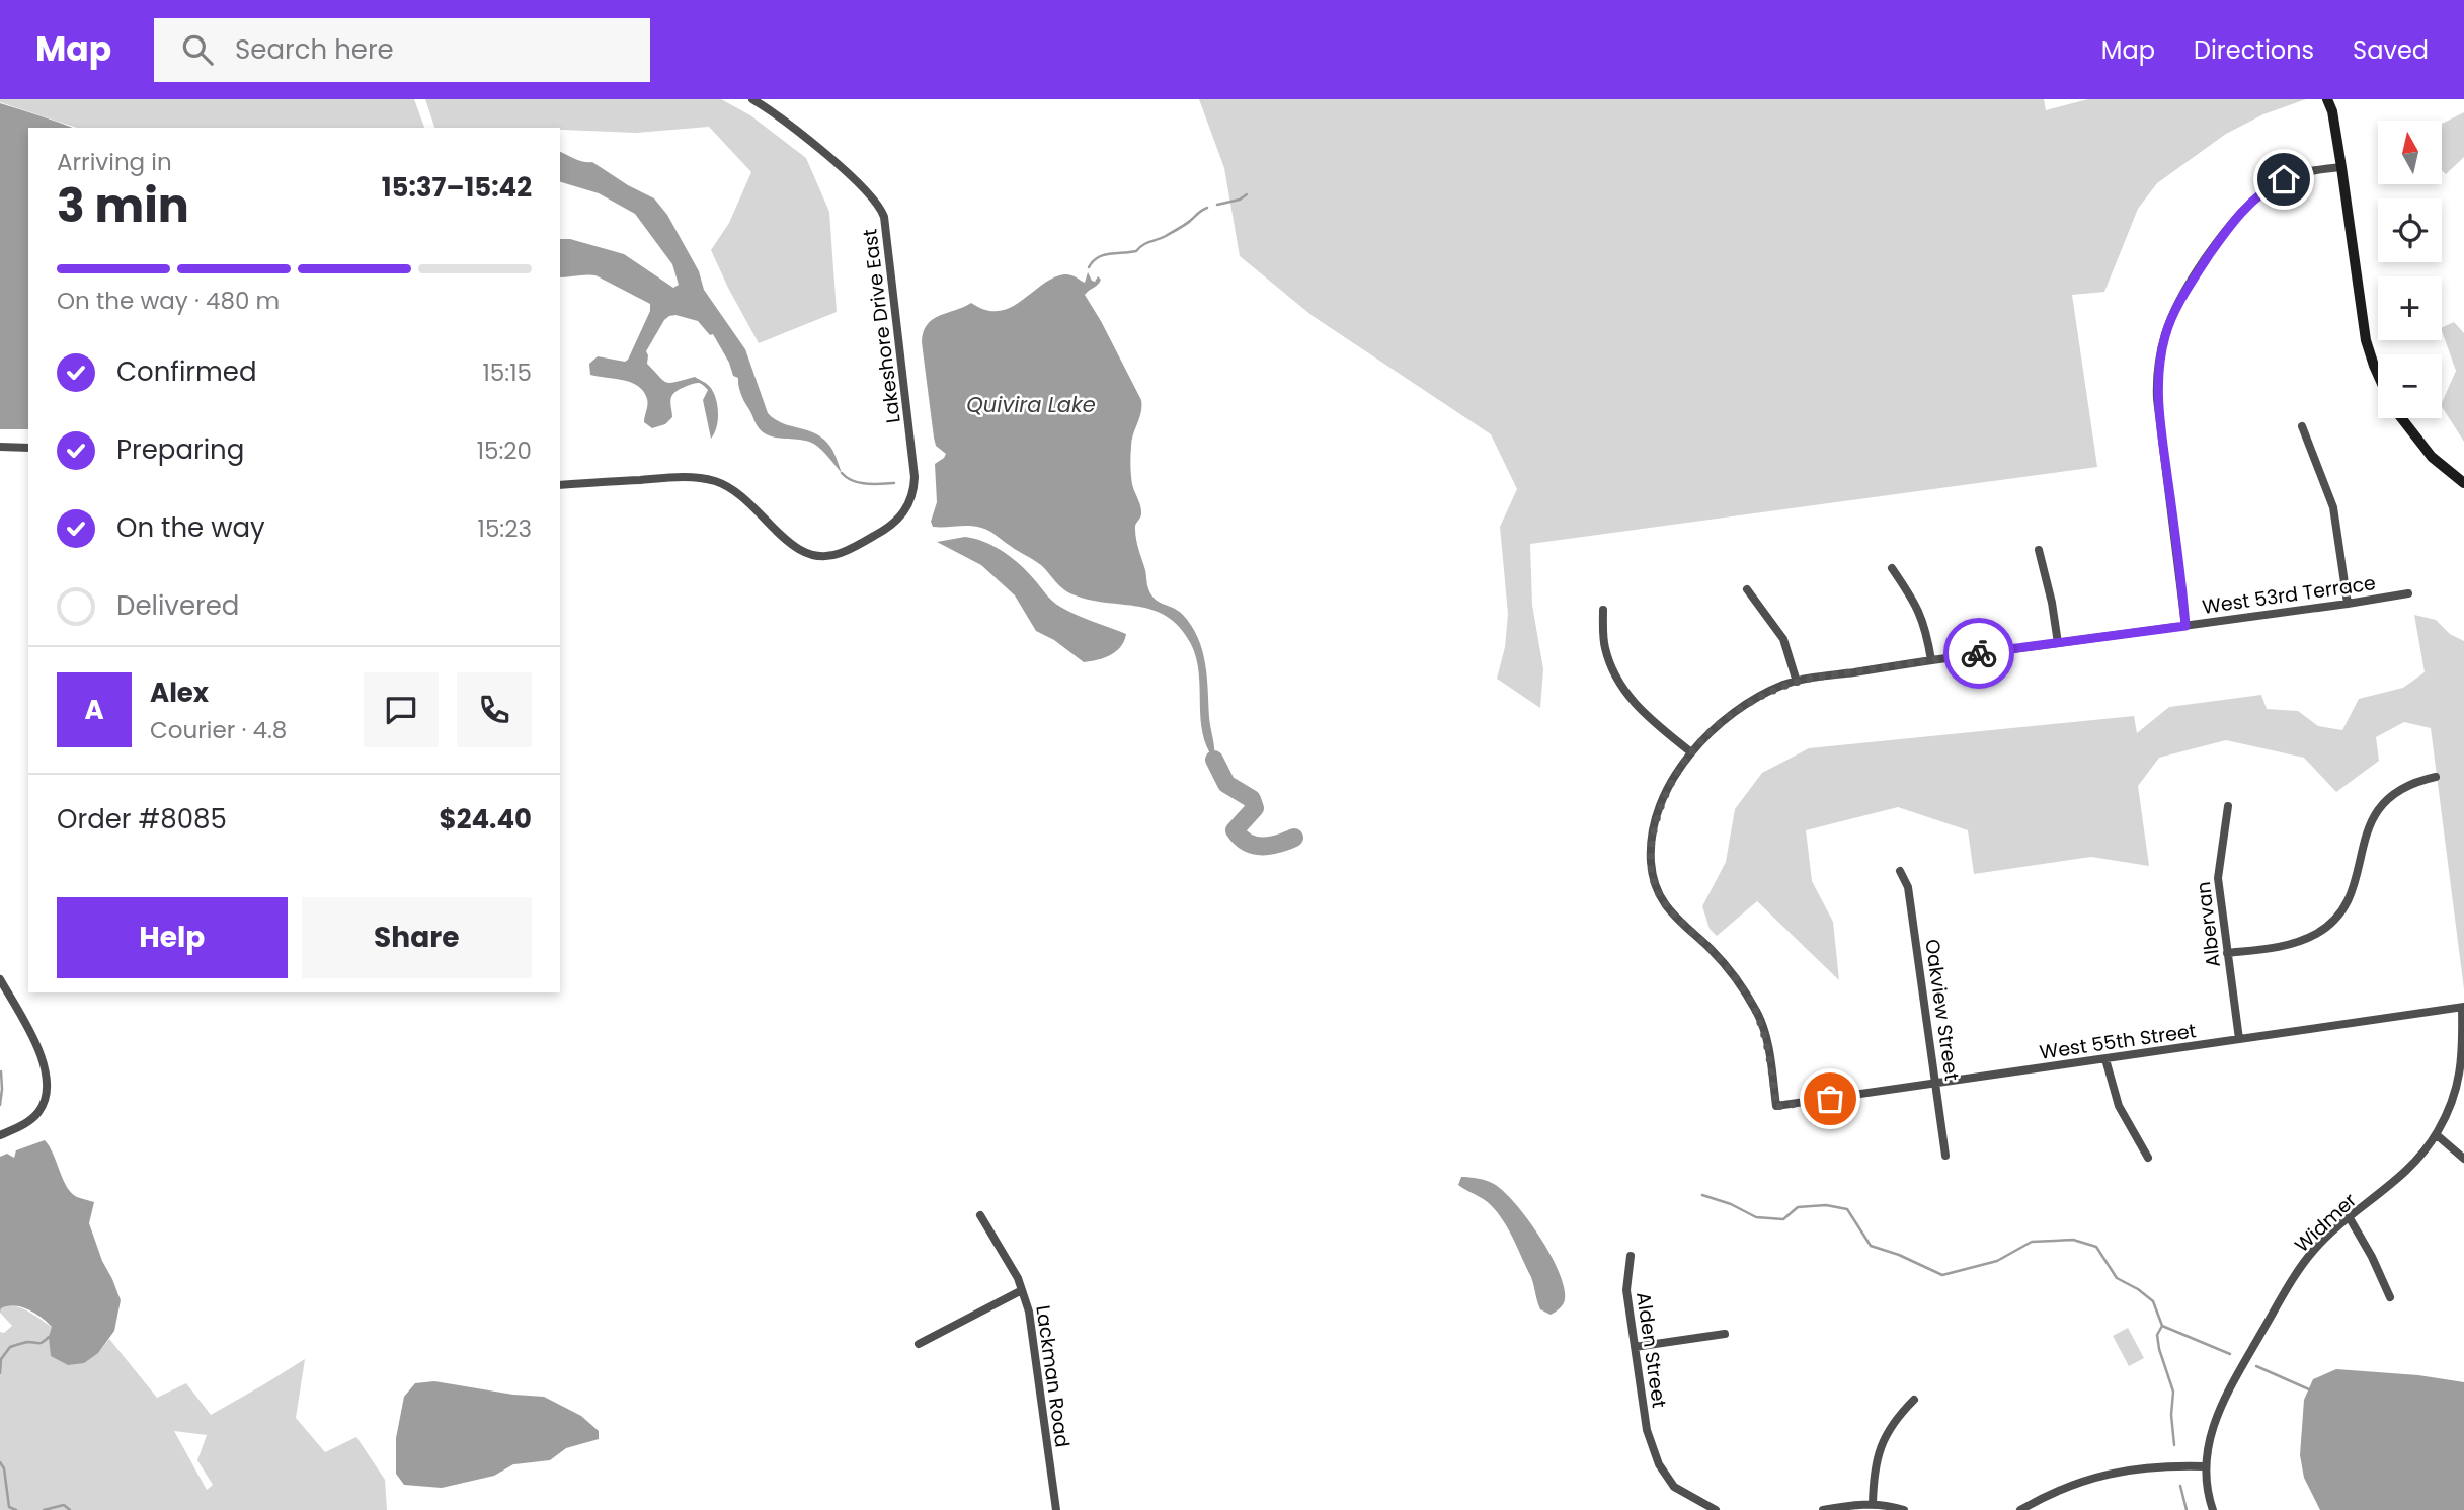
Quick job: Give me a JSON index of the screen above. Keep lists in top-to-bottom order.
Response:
{
  "streets": {
    "street": [
      "Lakeshore Drive East",
      "West 53rd Terrace",
      "Albervan",
      "Oakview Street",
      "West 55th Street",
      "Widmer",
      "Alden Street",
      "Lackman Road"
    ]
  },
  "crossings": [
    ["West 53rd Terrace", "West 55th Street"],
    ["Albervan", "West 55th Street"],
    ["Oakview Street", "West 55th Street"],
    ["West 55th Street", "Widmer"]
  ],
  "water": ["Quivira Lake"],
  "north": "top",
  "page": {
    "header": "Map",
    "search": "Search here",
    "nav": ["Map", "Directions", "Saved"],
    "map_buttons": ["+", "−"],
    "heading": ["3 min", "Arriving in", "15:37–15:42"],
    "panel": [
      "Alex",
      "Courier · 4.8",
      "Order #8085",
      "$24.40"
    ],
    "bar": "On the way · 480 m",
    "list": [
      ["Confirmed", "15:15"],
      ["Preparing", "15:20"],
      ["On the way", "15:23"],
      "Delivered"
    ],
    "round": "A",
    "buttons": ["Help", "Share"]
  }
}
